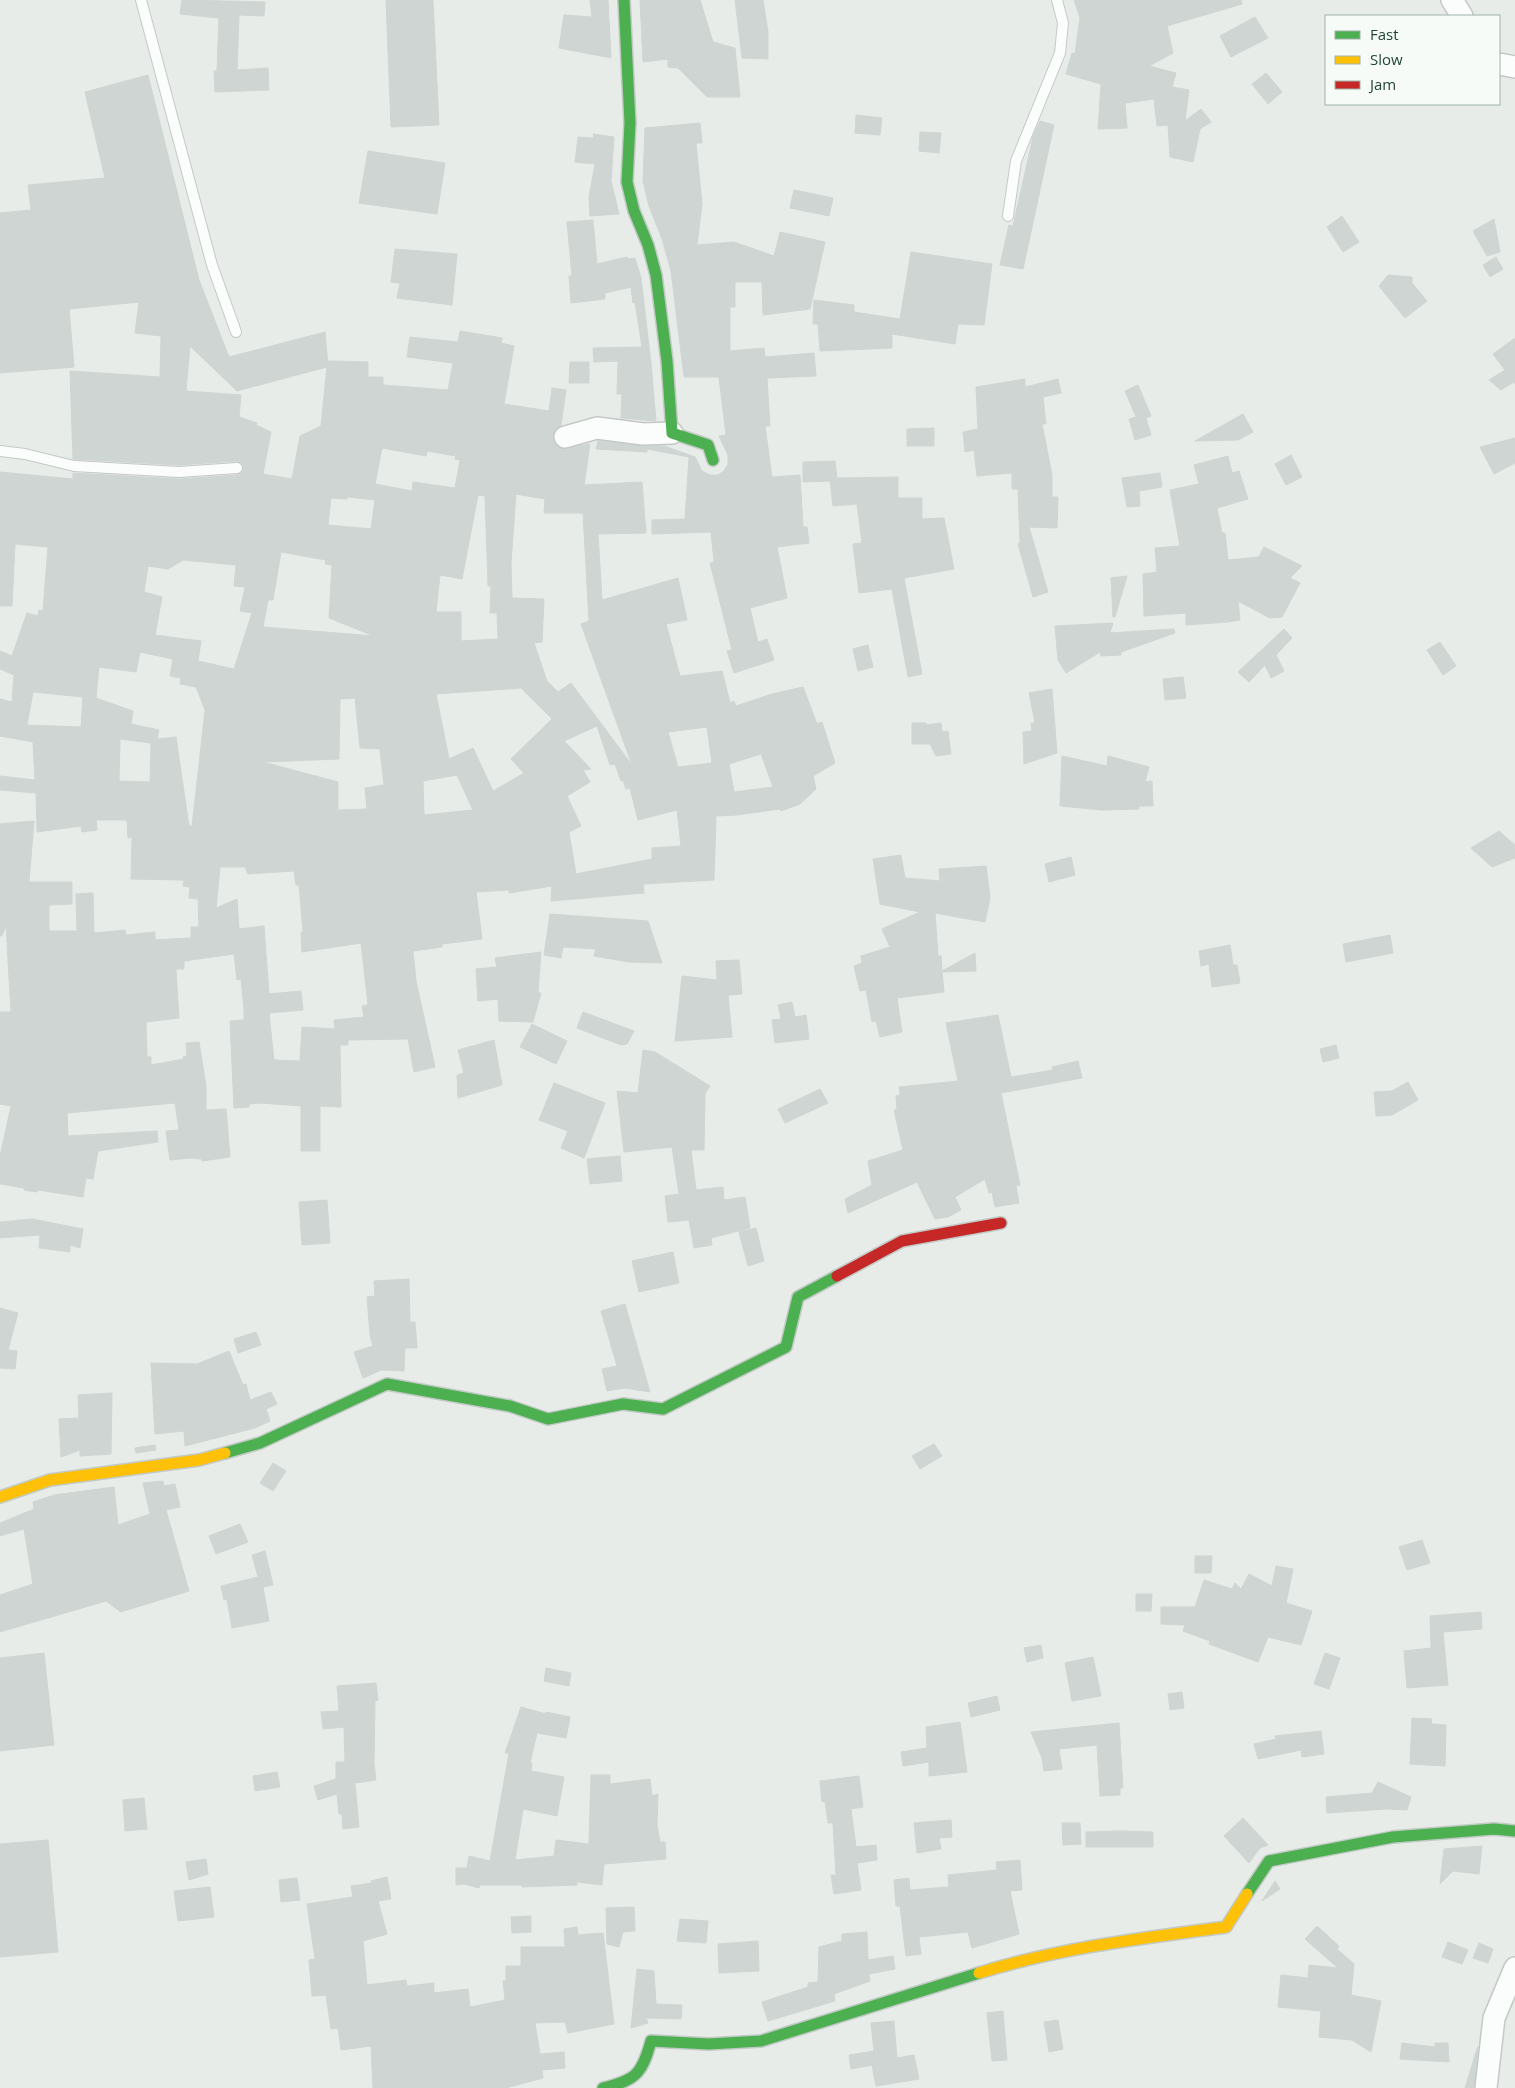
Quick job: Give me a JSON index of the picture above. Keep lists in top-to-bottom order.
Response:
{
  "legend": ["Fast", "Slow", "Jam"]
}
